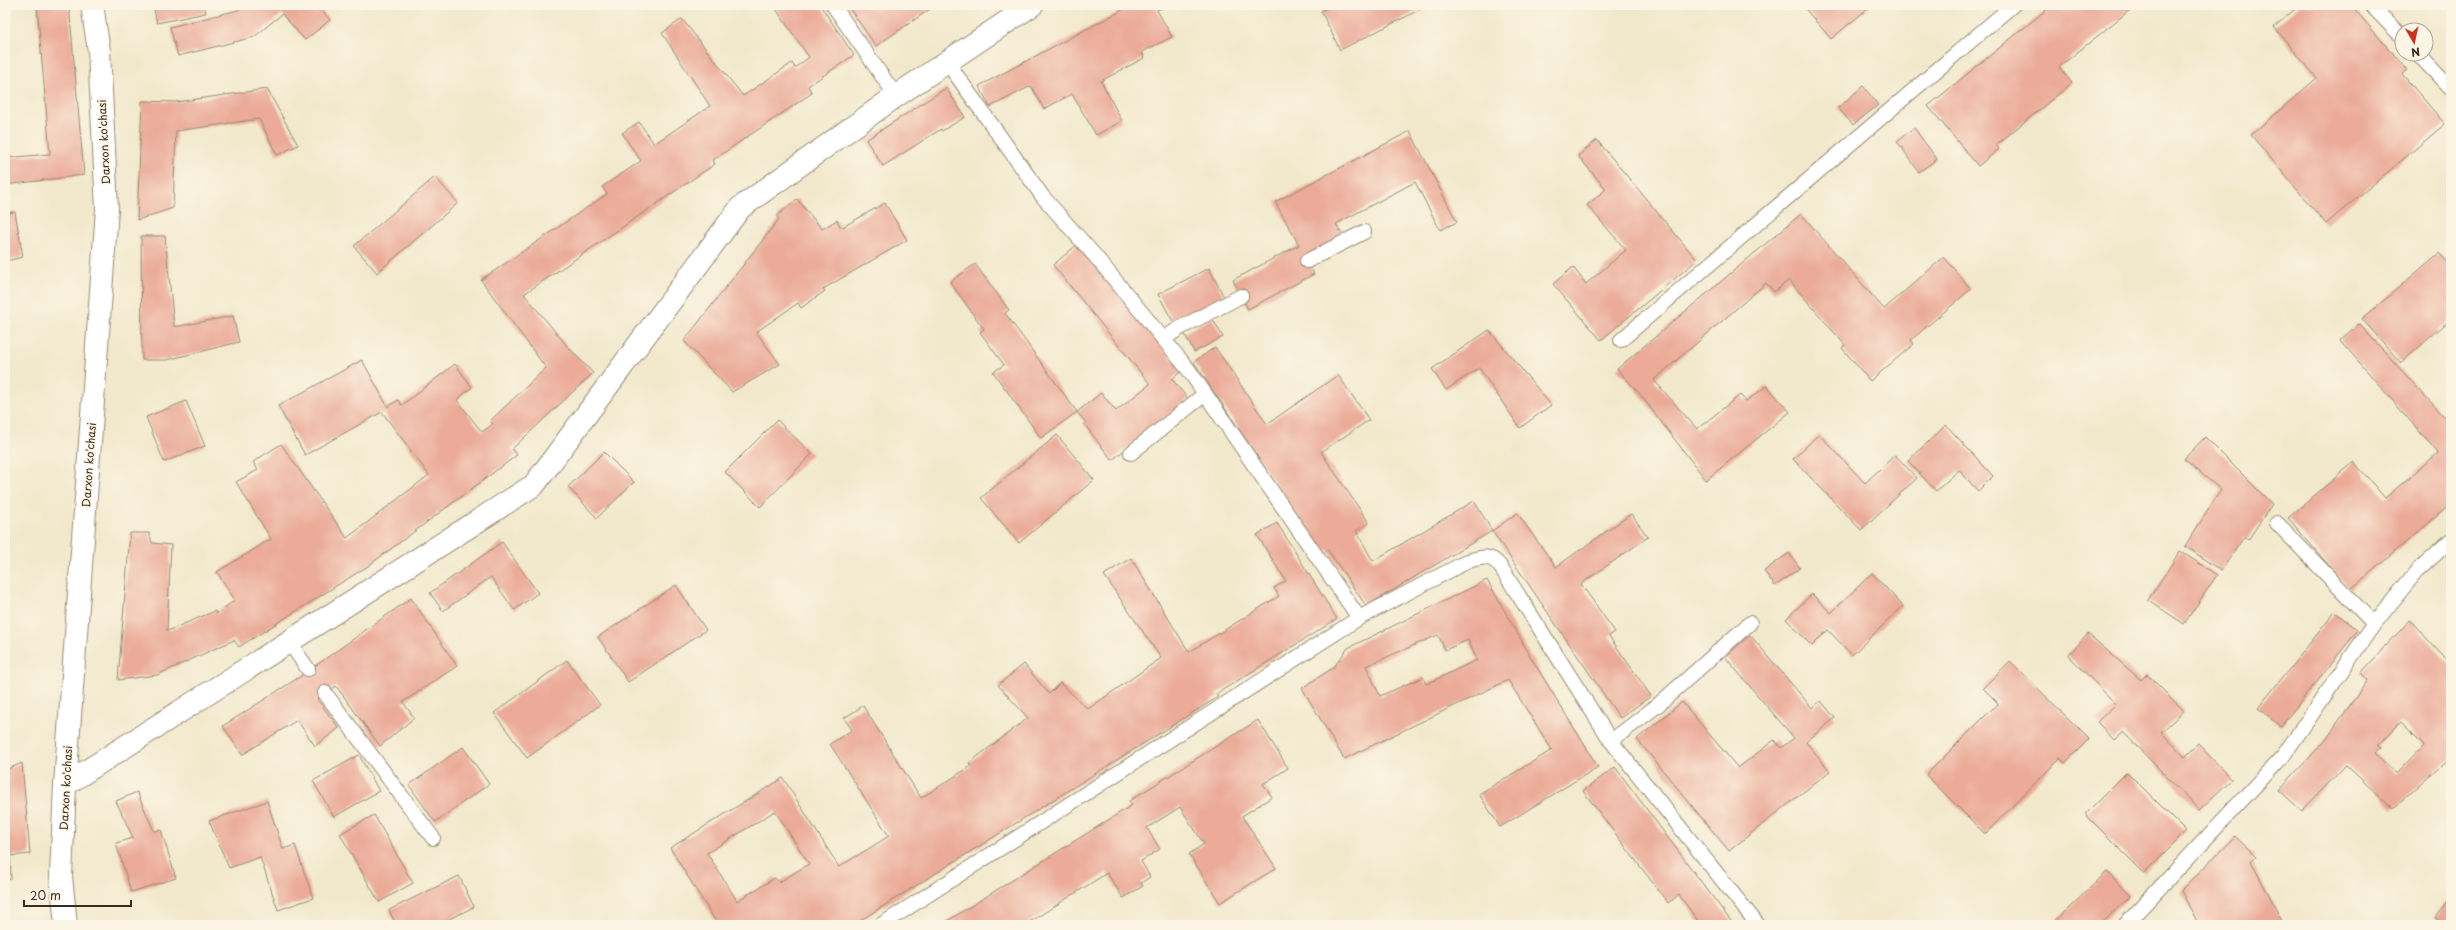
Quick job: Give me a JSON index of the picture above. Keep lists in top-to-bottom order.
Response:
{
  "streets": {
    "street": ["Darxon ko'chasi"]
  },
  "scale_bar": "20 m",
  "north": "bottom"
}
